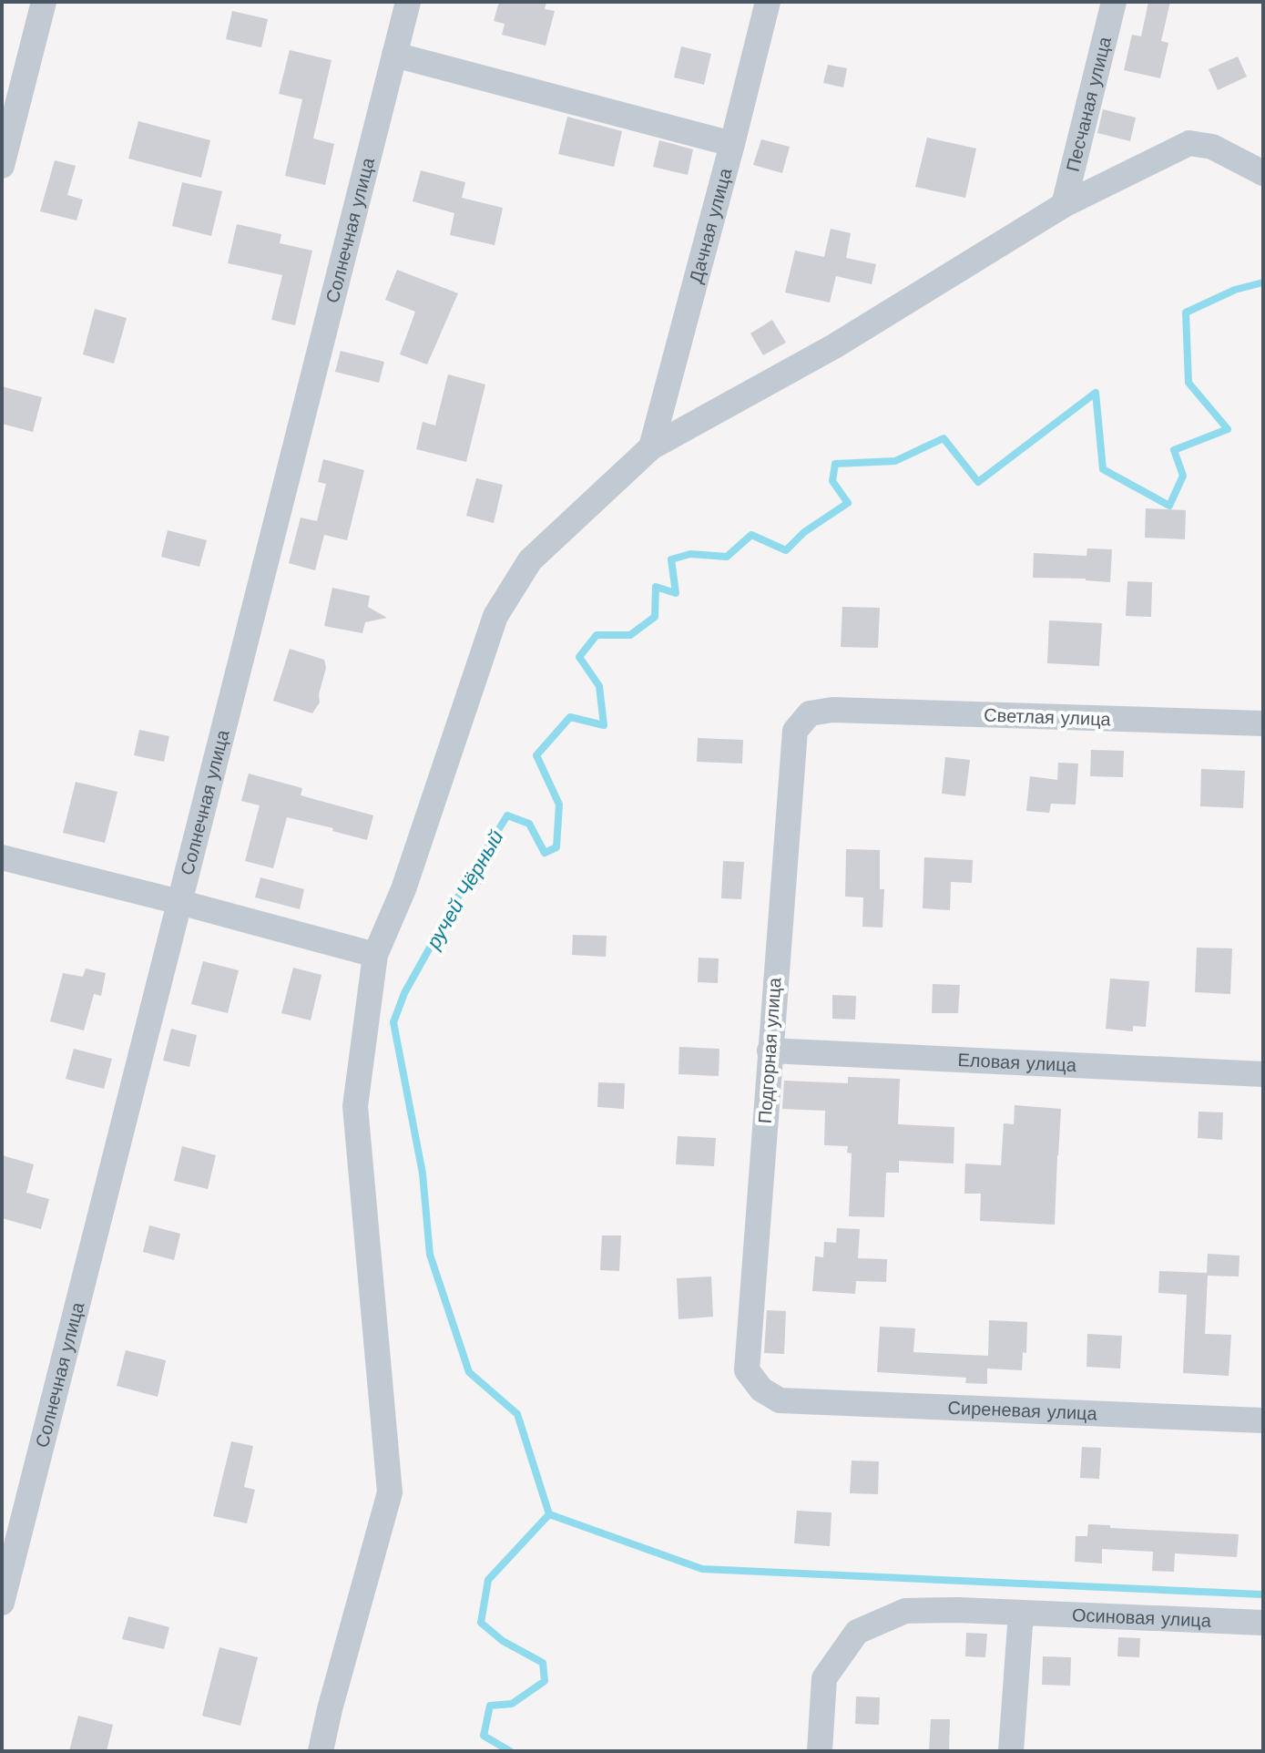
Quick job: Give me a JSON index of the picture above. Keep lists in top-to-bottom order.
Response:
{
  "streets": {
    "street": [
      "Песчаная улица",
      "Дачная улица",
      "Солнечная улица",
      "Светлая улица",
      "Подгорная улица",
      "Еловая улица",
      "Сиреневая улица",
      "Осиновая улица"
    ]
  },
  "crossings": [
    ["Светлая улица", "Подгорная улица"],
    ["Подгорная улица", "Еловая улица"],
    ["Подгорная улица", "Сиреневая улица"]
  ],
  "water": ["ручей Чёрный"]
}
